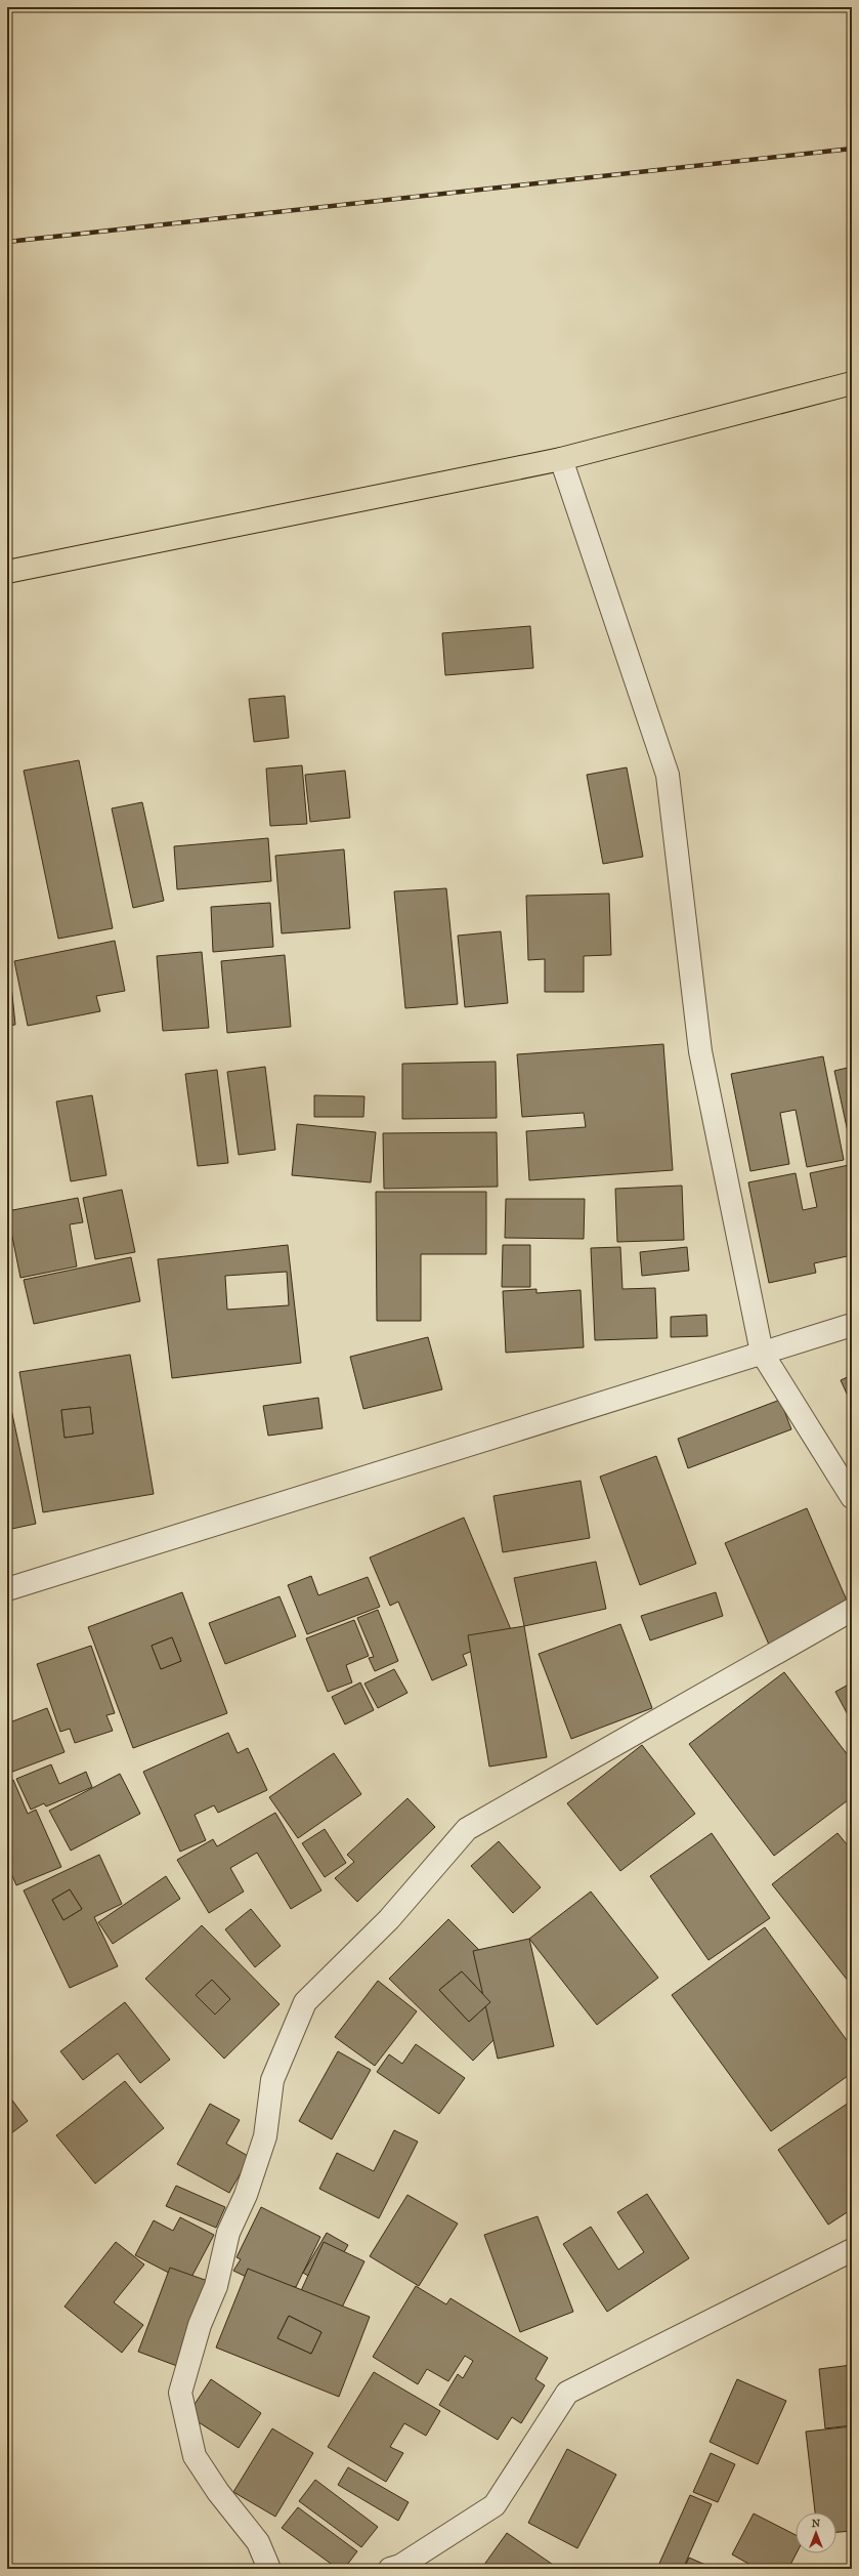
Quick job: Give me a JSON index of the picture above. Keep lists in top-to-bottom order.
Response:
{
  "north": "top"
}
